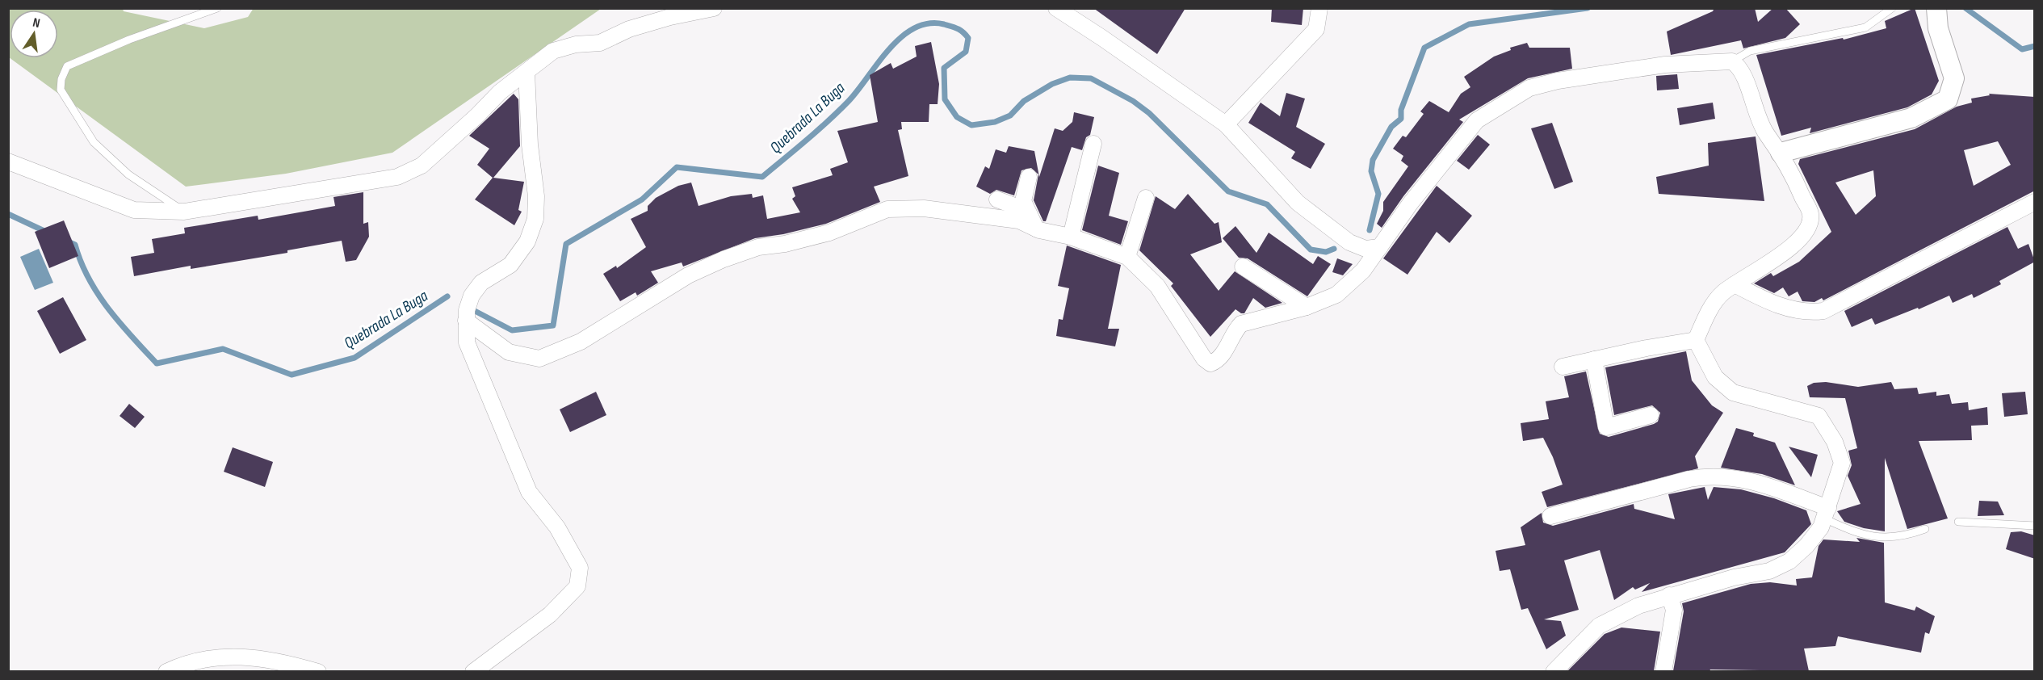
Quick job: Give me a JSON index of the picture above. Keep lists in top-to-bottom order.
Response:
{
  "water": ["Quebrada La Buga"],
  "north": "top"
}
